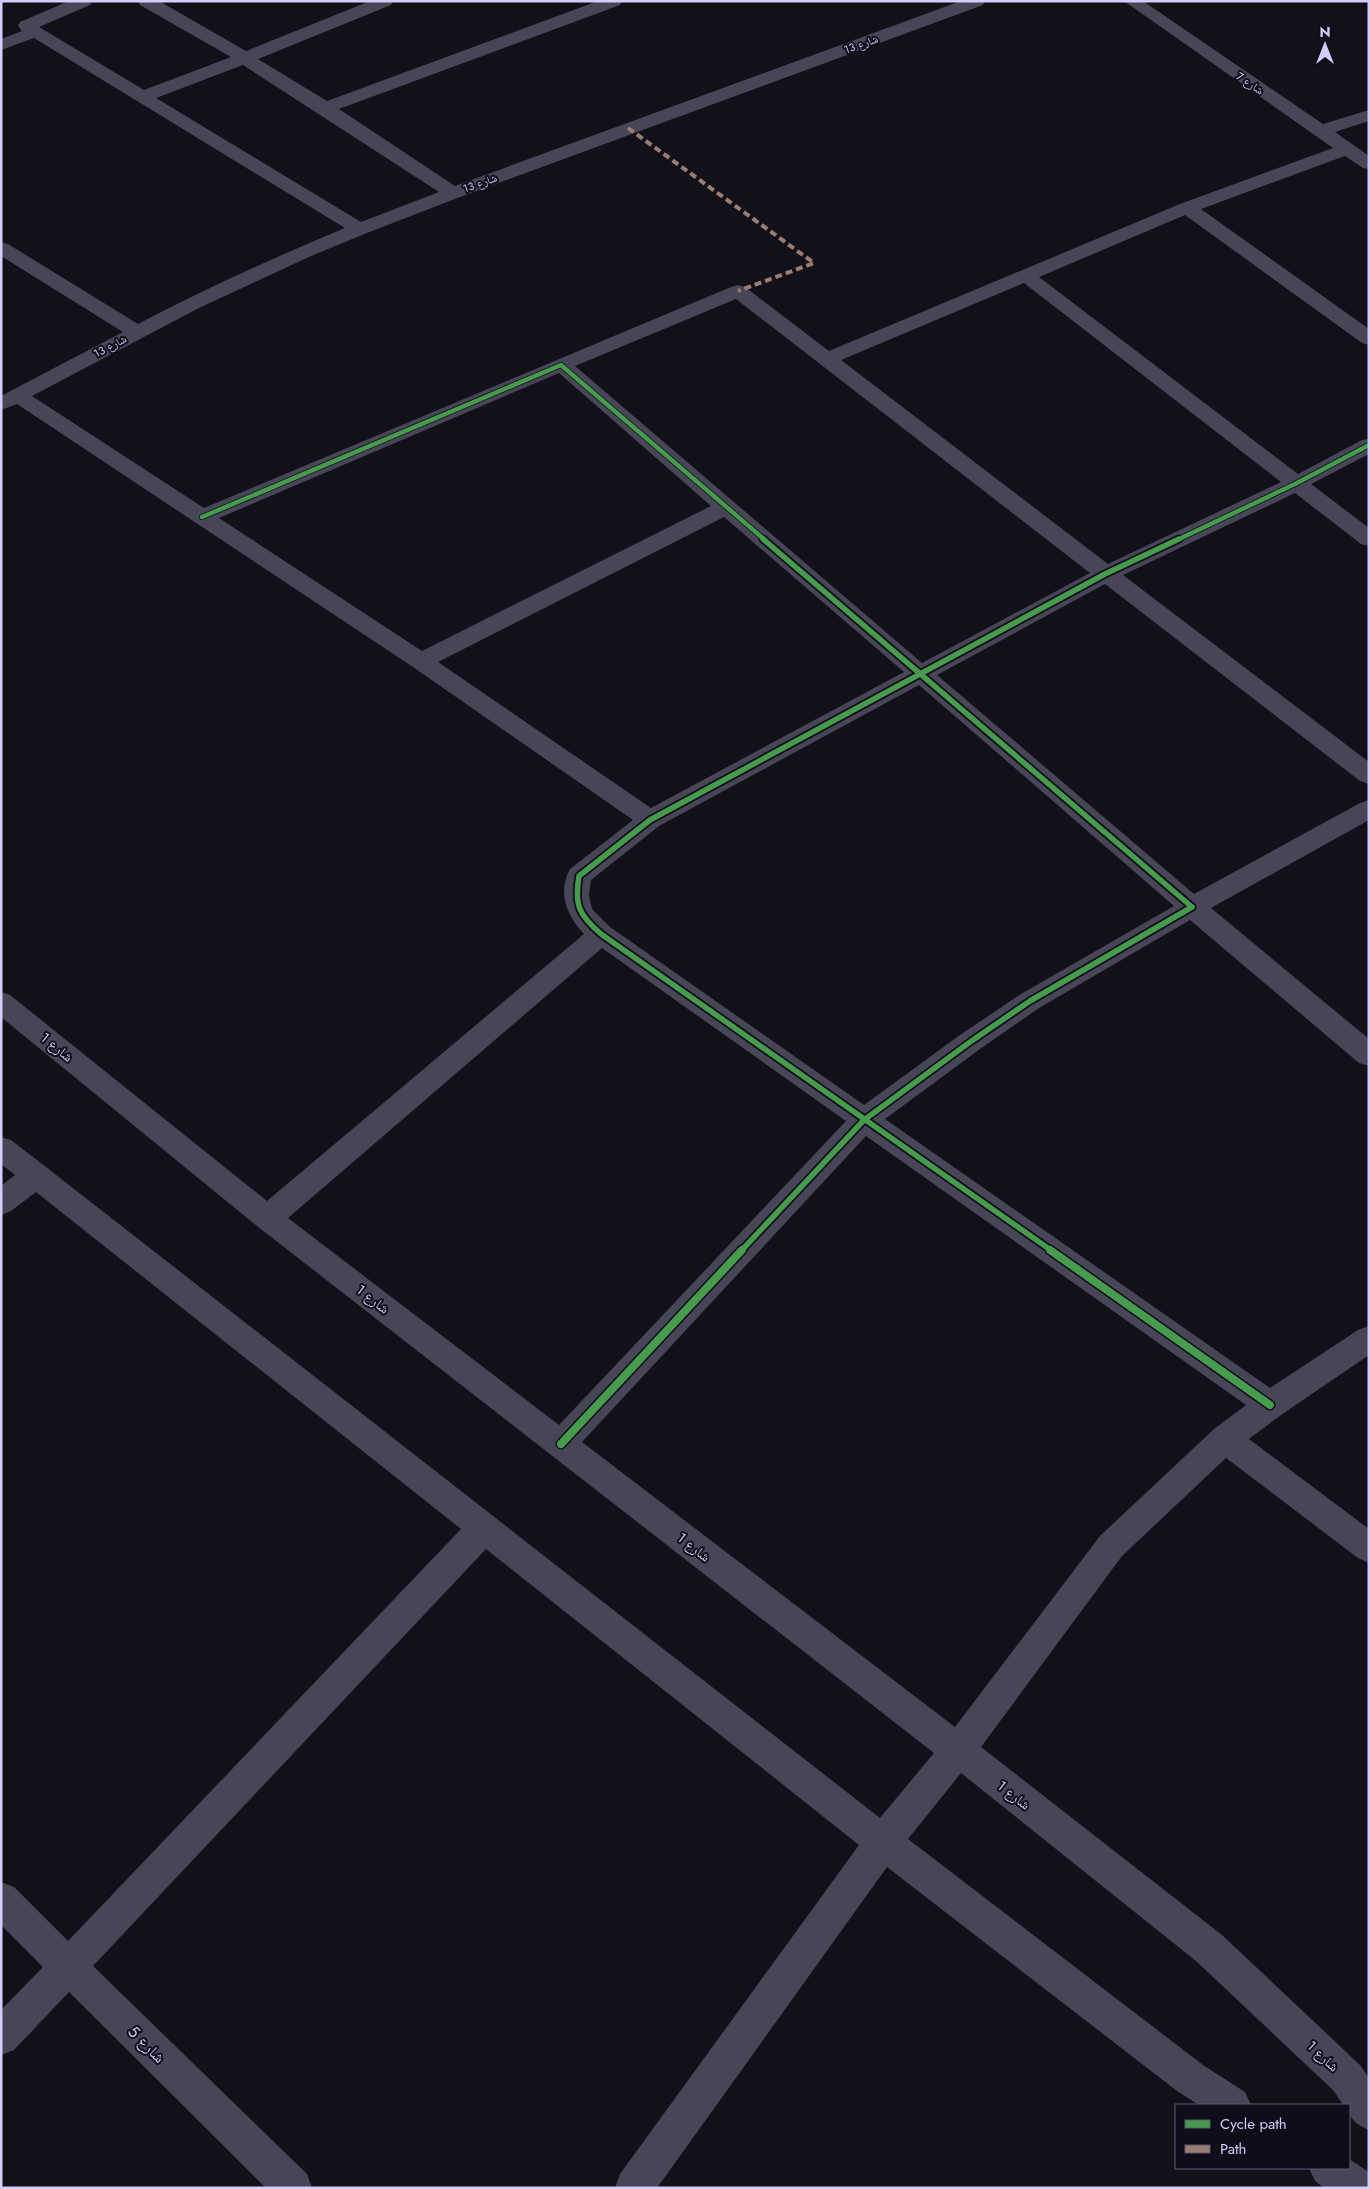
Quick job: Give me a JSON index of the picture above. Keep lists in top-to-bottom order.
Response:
{
  "streets": {
    "street": [
      "شارع 13",
      "شارع 7",
      "شارع 1",
      "شارع 5"
    ]
  },
  "legend": ["Cycle path", "Path"],
  "north": "top"
}
